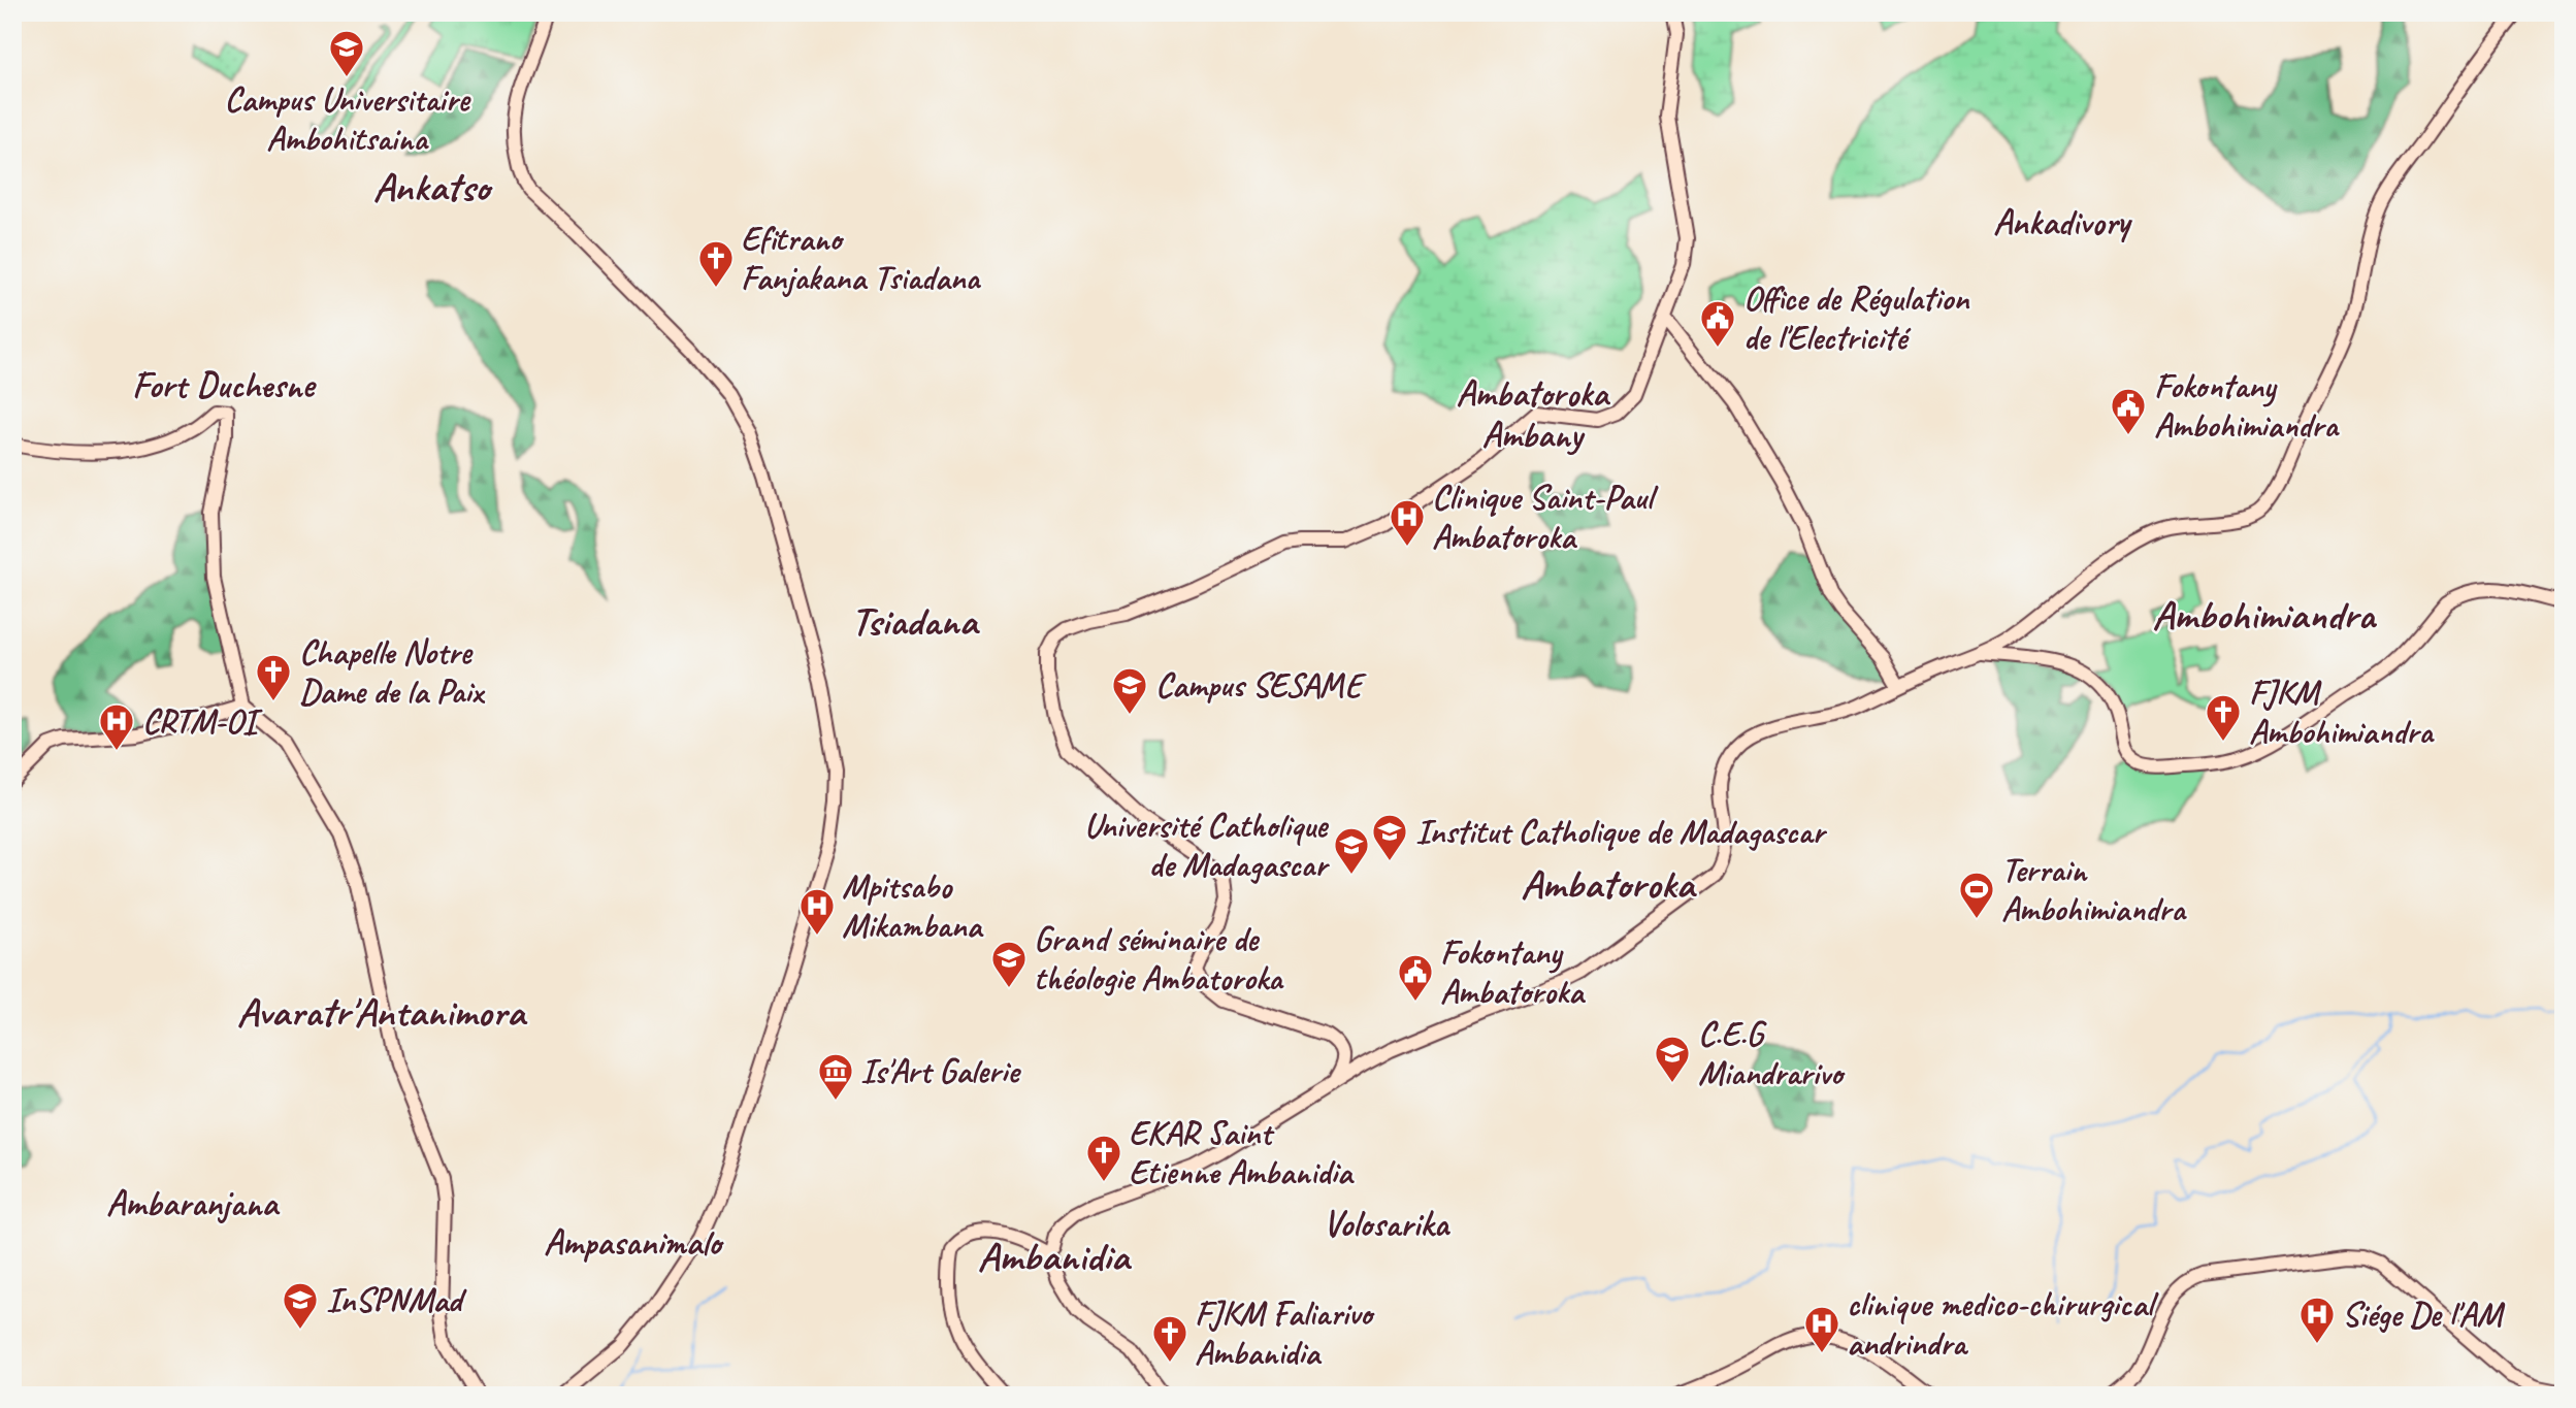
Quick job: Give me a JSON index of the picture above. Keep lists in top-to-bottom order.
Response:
{
  "districts": [
    "Ankatso",
    "Ankadivory",
    "Fort Duchesne",
    "Ambatoroka Ambany",
    "Ambohimiandra",
    "Tsiadana",
    "Ambatoroka",
    "Avaratr'Antanimora",
    "Ambaranjana",
    "Volosarika",
    "Ampasanimalo",
    "Ambanidia"
  ],
  "places": {
    "school or university": [
      "Campus Universitaire Ambohitsaina",
      "Campus SESAME",
      "Institut Catholique de Madagascar",
      "Université Catholique de Madagascar",
      "Grand séminaire de théologie Ambatoroka",
      "C.E.G Miandrarivo",
      "InSPNMad"
    ],
    "church": [
      "Efitrano Fanjakana Tsiadana",
      "Chapelle Notre Dame de la Paix",
      "FJKM Ambohimiandra",
      "EKAR Saint Etienne Ambanidia",
      "FJKM Faliarivo Ambanidia"
    ],
    "public building": ["Office de Régulation de l'Electricité", "Fokontany Ambohimiandra", "Fokontany Ambatoroka"],
    "hospital": [
      "Clinique Saint-Paul Ambatoroka",
      "CRTM-OI",
      "Mpitsabo Mikambana",
      "Siége De l'AM",
      "clinique medico-chirurgical andrindra"
    ],
    "sports": ["Terrain Ambohimiandra"],
    "museum": ["Is'Art Galerie"]
  }
}
